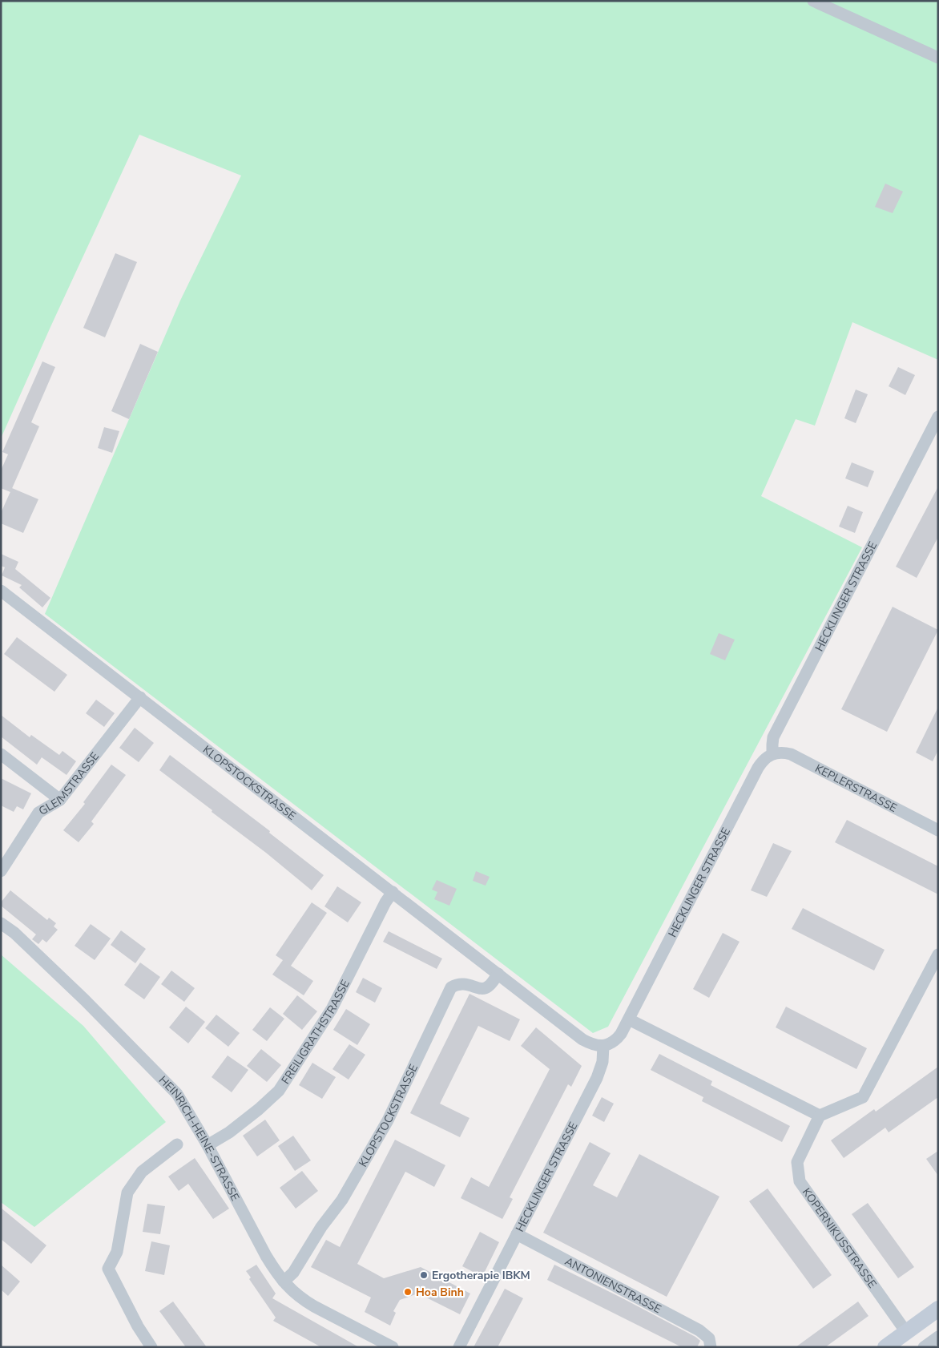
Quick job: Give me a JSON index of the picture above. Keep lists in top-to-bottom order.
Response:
{
  "streets": {
    "street": [
      "HECKLINGER STRASSE",
      "GLEIMSTRASSE",
      "KLOPSTOCKSTRASSE",
      "KEPLERSTRASSE",
      "FREILIGRATHSTRASSE",
      "HEINRICH-HEINE-STRASSE",
      "KOPERNIKUSSTRASSE",
      "ANTONIENSTRASSE"
    ]
  },
  "crossings": [
    ["HECKLINGER STRASSE", "KLOPSTOCKSTRASSE"],
    ["HECKLINGER STRASSE", "KEPLERSTRASSE"],
    ["HECKLINGER STRASSE", "ANTONIENSTRASSE"],
    ["GLEIMSTRASSE", "KLOPSTOCKSTRASSE"],
    ["KLOPSTOCKSTRASSE", "FREILIGRATHSTRASSE"],
    ["KLOPSTOCKSTRASSE", "HEINRICH-HEINE-STRASSE"],
    ["FREILIGRATHSTRASSE", "HEINRICH-HEINE-STRASSE"]
  ],
  "places": ["Ergotherapie IBKM", "Hoa Binh"]
}
